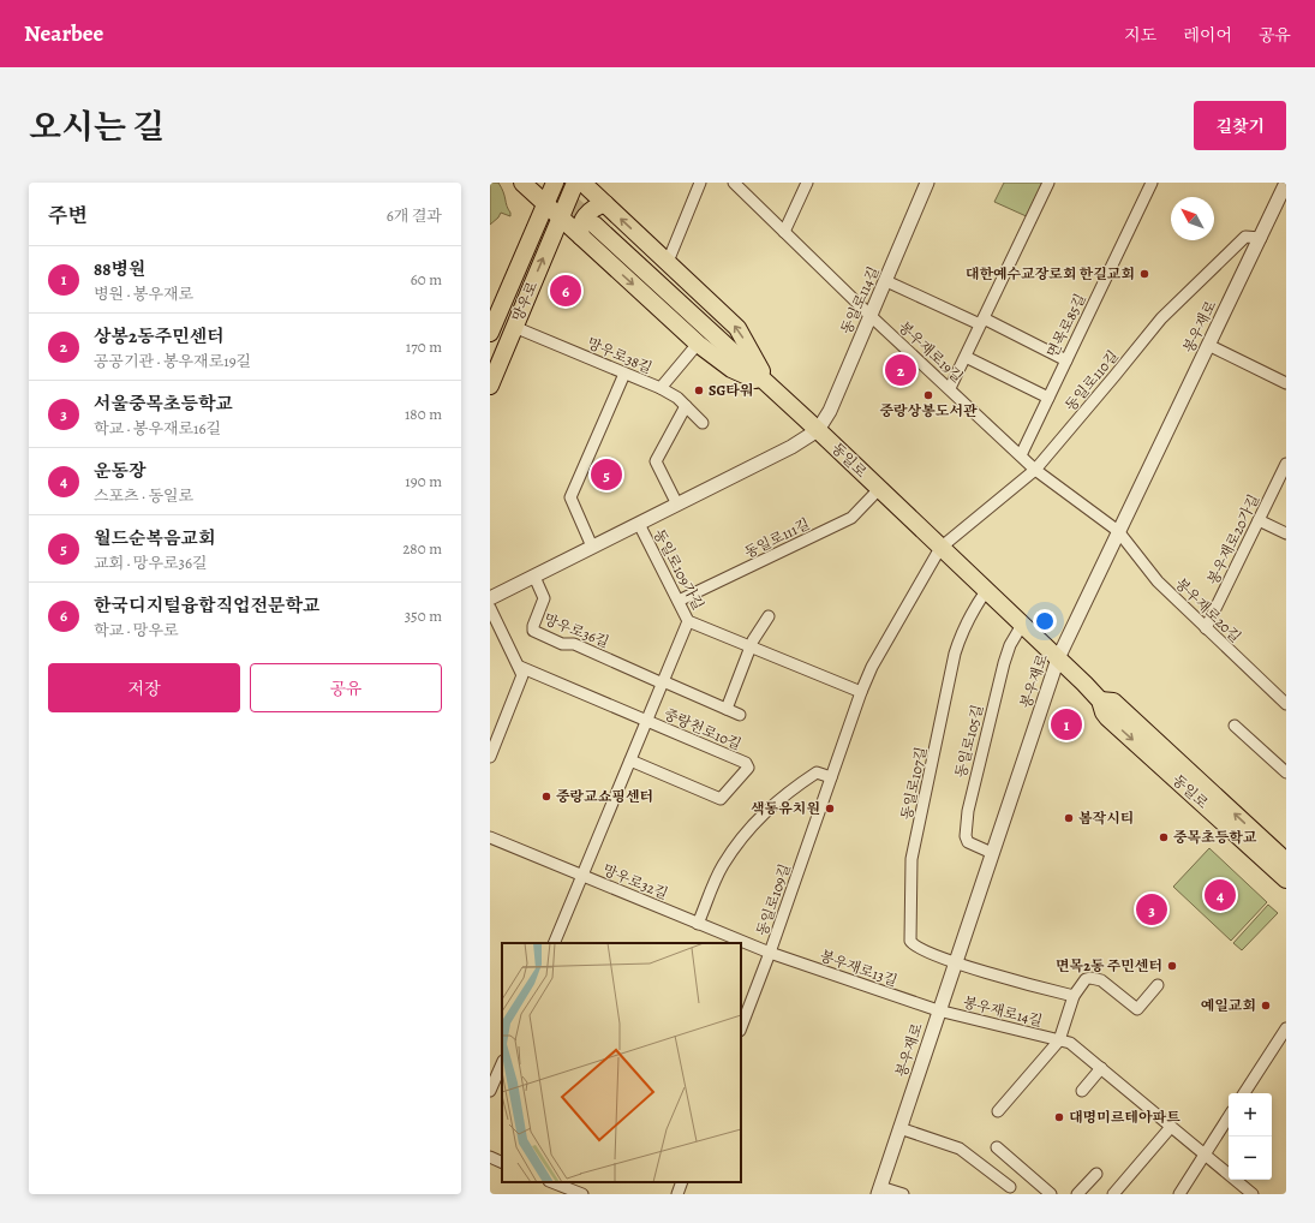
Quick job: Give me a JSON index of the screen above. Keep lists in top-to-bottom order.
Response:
{
  "streets": {
    "main road": ["망우로", "동일로"],
    "street": [
      "동일로114길",
      "면목로85길",
      "봉우재로",
      "봉우재로19길",
      "망우로38길",
      "동일로110길",
      "동일로111길",
      "봉우재로20가길",
      "동일로109가길",
      "봉우재로20길",
      "망우로36길",
      "중랑천로10길",
      "동일로105길",
      "동일로107길",
      "망우로32길",
      "동일로109길",
      "봉우재로13길",
      "봉우재로14길"
    ]
  },
  "crossings": [
    ["동일로114길", "봉우재로19길"],
    ["동일로114길", "동일로"],
    ["망우로", "망우로38길"],
    ["면목로85길", "봉우재로19길"],
    ["봉우재로", "봉우재로19길"],
    ["봉우재로", "동일로110길"],
    ["봉우재로", "동일로"],
    ["봉우재로", "봉우재로20길"],
    ["봉우재로", "동일로105길"],
    ["봉우재로", "동일로107길"],
    ["봉우재로", "봉우재로13길"],
    ["봉우재로", "봉우재로14길"],
    ["봉우재로19길", "동일로110길"],
    ["봉우재로19길", "봉우재로20길"],
    ["동일로110길", "동일로"],
    ["동일로110길", "동일로109길"],
    ["동일로", "동일로111길"],
    ["동일로", "동일로105길"],
    ["동일로", "동일로107길"],
    ["동일로", "동일로109길"],
    ["동일로111길", "동일로109가길"],
    ["봉우재로20가길", "봉우재로20길"],
    ["동일로109가길", "중랑천로10길"],
    ["동일로109가길", "동일로109길"],
    ["망우로36길", "중랑천로10길"],
    ["중랑천로10길", "망우로32길"],
    ["망우로32길", "동일로109길"],
    ["망우로32길", "봉우재로13길"],
    ["동일로109길", "봉우재로13길"],
    ["봉우재로13길", "봉우재로14길"]
  ],
  "places": [
    "대한예수교장로회 한길교회",
    "SG타워",
    "중랑상봉도서관",
    "중랑교쇼핑센터",
    "색동유치원",
    "봄작시티",
    "중목초등학교",
    "면목2동 주민센터",
    "예일교회",
    "대명미르테아파트"
  ],
  "north": "top left",
  "page": {
    "header": "Nearbee",
    "nav": ["지도", "레이어", "공유"],
    "title": "오시는 길",
    "buttons": [
      "길찾기",
      ["저장", "공유"]
    ],
    "heading": ["주변", "6개 결과"],
    "list": [
      {
        "mark": "1",
        "name": "88병원",
        "note": "병원 · 봉우재로",
        "value": "60 m"
      },
      {
        "mark": "2",
        "name": "상봉2동주민센터",
        "note": "공공기관 · 봉우재로19길",
        "value": "170 m"
      },
      {
        "mark": "3",
        "name": "서울중목초등학교",
        "note": "학교 · 봉우재로16길",
        "value": "180 m"
      },
      {
        "mark": "4",
        "name": "운동장",
        "note": "스포츠 · 동일로",
        "value": "190 m"
      },
      {
        "mark": "5",
        "name": "월드순복음교회",
        "note": "교회 · 망우로36길",
        "value": "280 m"
      },
      {
        "mark": "6",
        "name": "한국디지털융합직업전문학교",
        "note": "학교 · 망우로",
        "value": "350 m"
      }
    ],
    "pins": [
      "6",
      "2",
      "5",
      "1",
      "4",
      "3"
    ],
    "map_buttons": ["+", "−"]
  }
}
